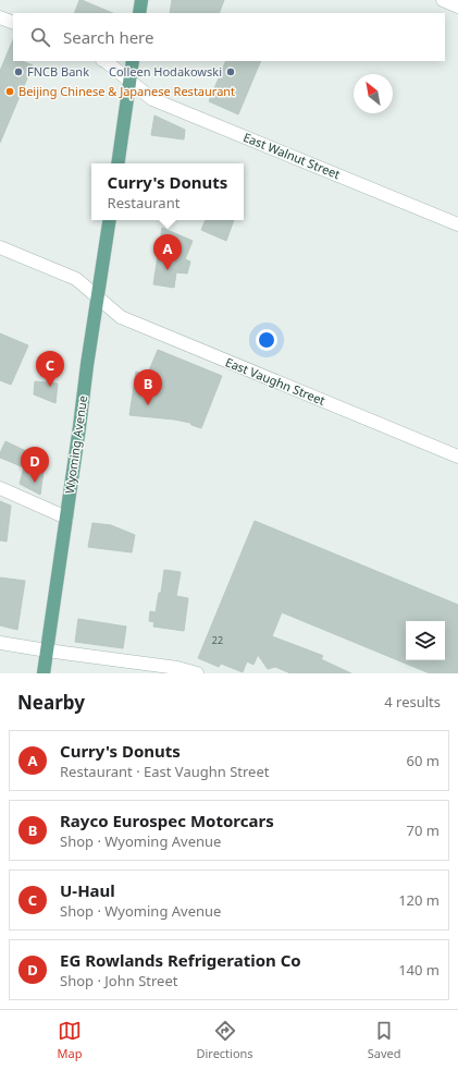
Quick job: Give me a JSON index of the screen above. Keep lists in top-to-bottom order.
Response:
{
  "streets": {
    "main road": ["Wyoming Avenue"],
    "street": ["East Walnut Street", "East Vaughn Street"]
  },
  "crossings": [
    ["East Vaughn Street", "Wyoming Avenue"]
  ],
  "places": ["FNCB Bank", "Colleen Hodakowski", "Beijing Chinese & Japanese Restaurant"],
  "house_numbers": ["22"],
  "north": "top left",
  "page": {
    "search": "Search here",
    "popup": ["Curry's Donuts", "Restaurant"],
    "pins": [
      "A",
      "C",
      "B",
      "D"
    ],
    "heading": ["Nearby", "4 results"],
    "list": [
      {
        "mark": "A",
        "name": "Curry's Donuts",
        "note": "Restaurant · East Vaughn Street",
        "value": "60 m"
      },
      {
        "mark": "B",
        "name": "Rayco Eurospec Motorcars",
        "note": "Shop · Wyoming Avenue",
        "value": "70 m"
      },
      {
        "mark": "C",
        "name": "U-Haul",
        "note": "Shop · Wyoming Avenue",
        "value": "120 m"
      },
      {
        "mark": "D",
        "name": "EG Rowlands Refrigeration Co",
        "note": "Shop · John Street",
        "value": "140 m"
      }
    ],
    "nav": ["Map", "Directions", "Saved"]
  }
}
